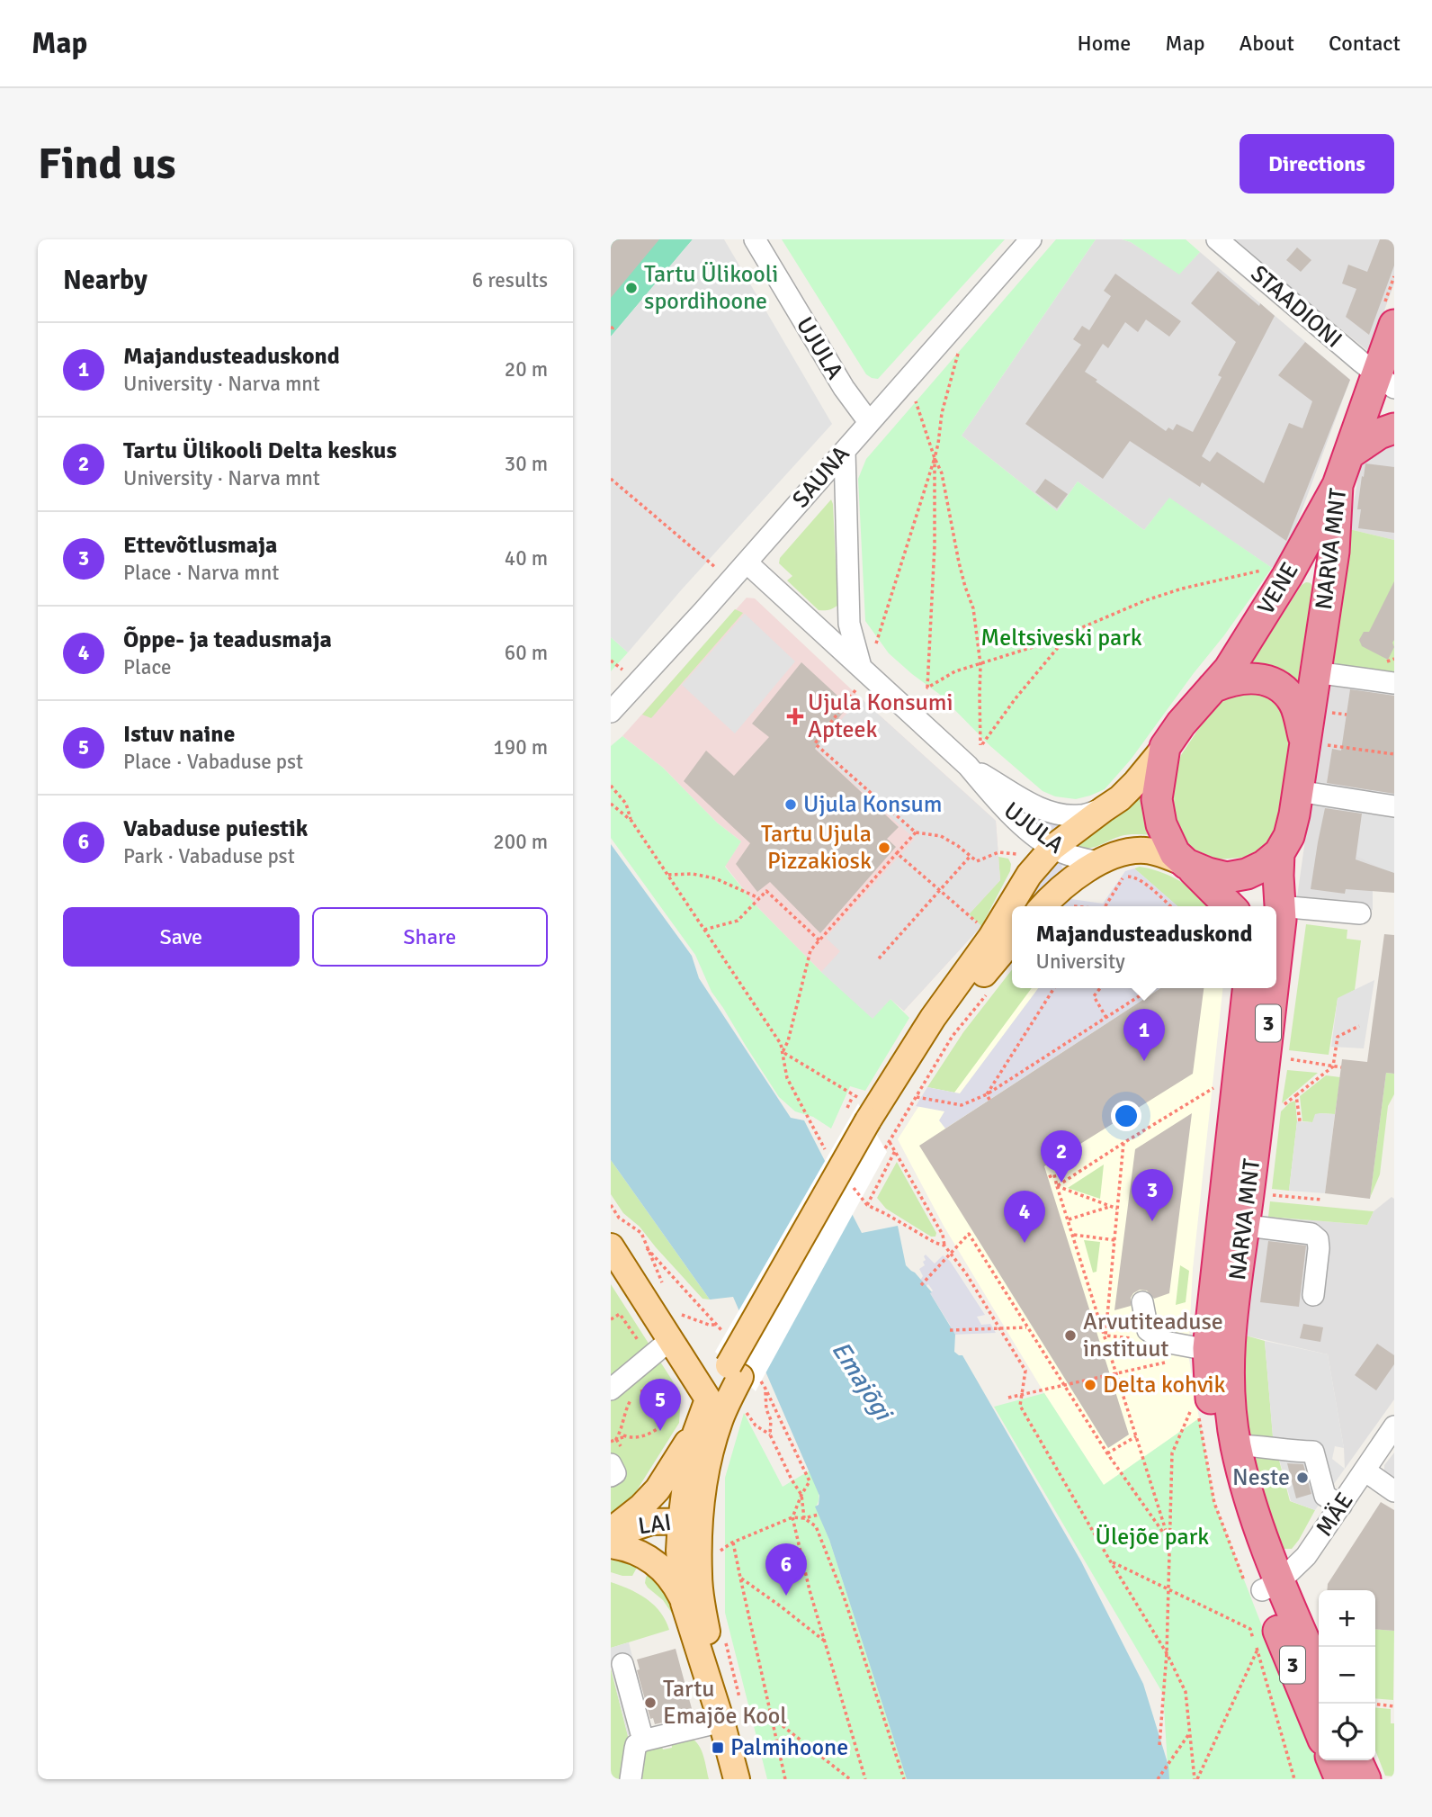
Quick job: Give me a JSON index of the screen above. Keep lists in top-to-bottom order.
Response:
{
  "streets": {
    "highway": ["NARVA MNT", "VENE", "3"],
    "main road": ["LAI"],
    "street": [
      "STAADIONI",
      "UJULA",
      "SAUNA",
      "MÄE"
    ]
  },
  "crossings": [
    ["STAADIONI", "NARVA MNT"],
    ["UJULA", "SAUNA"],
    ["NARVA MNT", "VENE"],
    ["NARVA MNT", "MÄE"]
  ],
  "water": ["Emajõgi"],
  "parks": ["Meltsiveski park", "Ülejõe park"],
  "places": {
    "other": [
      "Tartu Ülikooli spordihoone",
      "Ujula Konsum",
      "Tartu Ujula Pizzakiosk",
      "Arvutiteaduse instituut",
      "Delta kohvik",
      "Neste",
      "Tartu Emajõe Kool"
    ],
    "health": ["Ujula Konsumi Apteek"],
    "transit": ["Palmihoone"]
  },
  "page": {
    "header": "Map",
    "nav": [
      "Home",
      "Map",
      "About",
      "Contact"
    ],
    "buttons": [
      "Directions",
      ["Save", "Share"]
    ],
    "title": "Find us",
    "heading": ["Nearby", "6 results"],
    "list": [
      {
        "mark": "1",
        "name": "Majandusteaduskond",
        "note": "University · Narva mnt",
        "value": "20 m"
      },
      {
        "mark": "2",
        "name": "Tartu Ülikooli Delta keskus",
        "note": "University · Narva mnt",
        "value": "30 m"
      },
      {
        "mark": "3",
        "name": "Ettevõtlusmaja",
        "note": "Place · Narva mnt",
        "value": "40 m"
      },
      {
        "mark": "4",
        "name": "Õppe- ja teadusmaja",
        "note": "Place",
        "value": "60 m"
      },
      {
        "mark": "5",
        "name": "Istuv naine",
        "note": "Place · Vabaduse pst",
        "value": "190 m"
      },
      {
        "mark": "6",
        "name": "Vabaduse puiestik",
        "note": "Park · Vabaduse pst",
        "value": "200 m"
      }
    ],
    "popup": ["Majandusteaduskond", "University"],
    "pins": [
      "1",
      "2",
      "3",
      "4",
      "5",
      "6"
    ],
    "map_buttons": ["+", "−"]
  }
}
